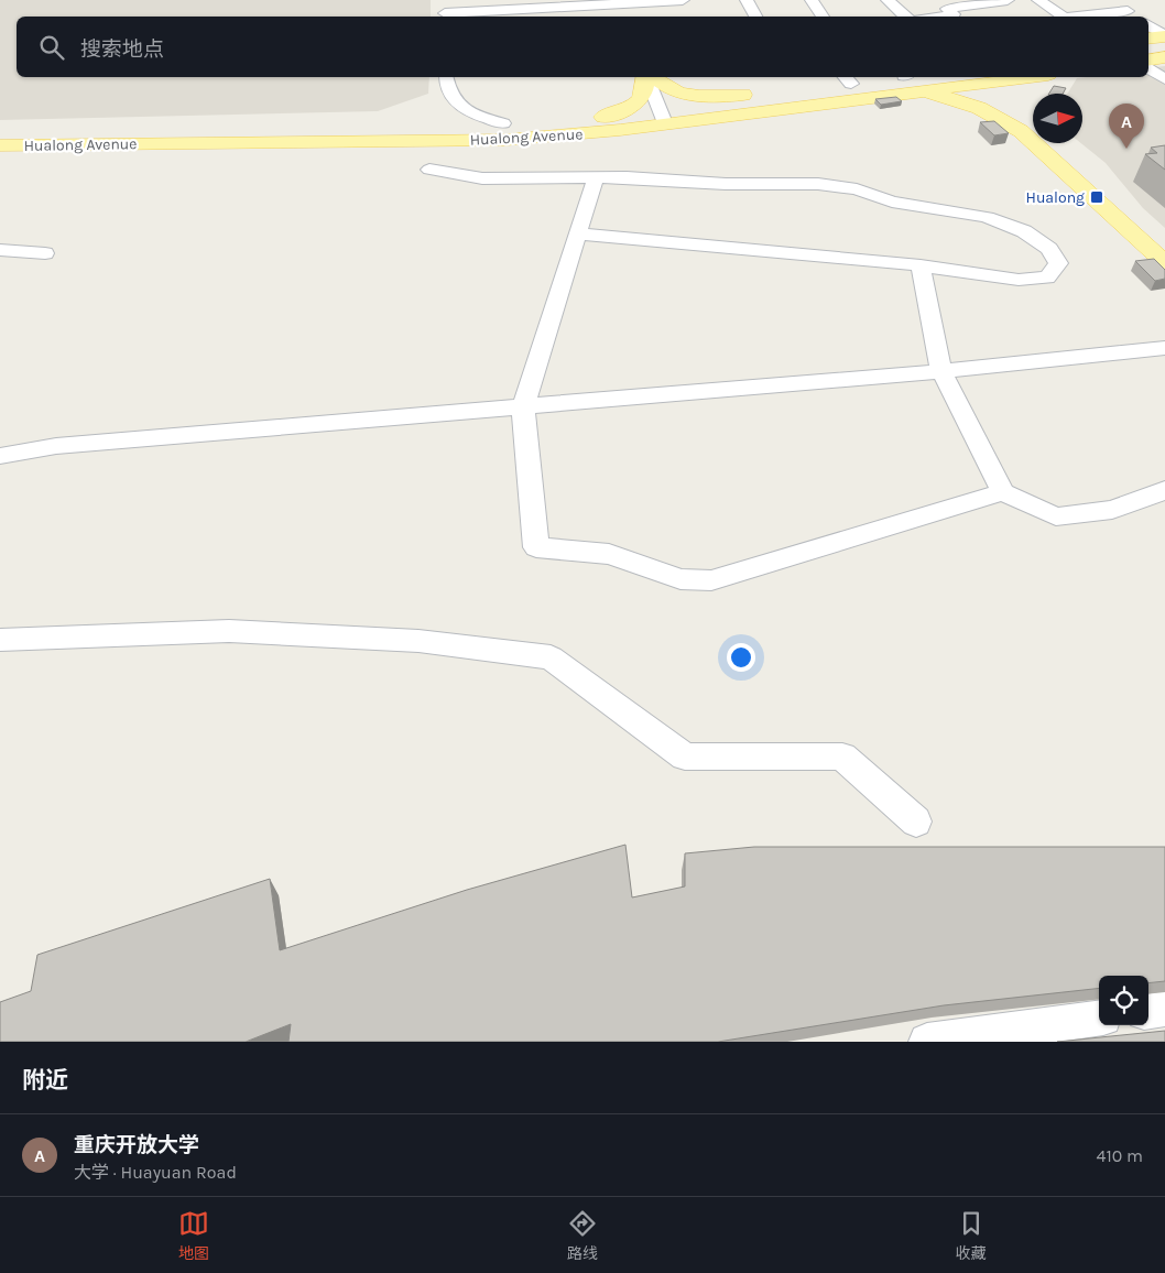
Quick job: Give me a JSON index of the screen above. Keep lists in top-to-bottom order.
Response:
{
  "streets": {
    "main road": ["Hualong Avenue"]
  },
  "places": {
    "transit": ["Hualong"]
  },
  "north": "right",
  "page": {
    "search": "搜索地点",
    "pins": "A",
    "heading": "附近",
    "list": [
      {
        "mark": "A",
        "name": "重庆开放大学",
        "note": "大学 · Huayuan Road",
        "value": "410 m"
      }
    ],
    "nav": ["地图", "路线", "收藏"]
  }
}
